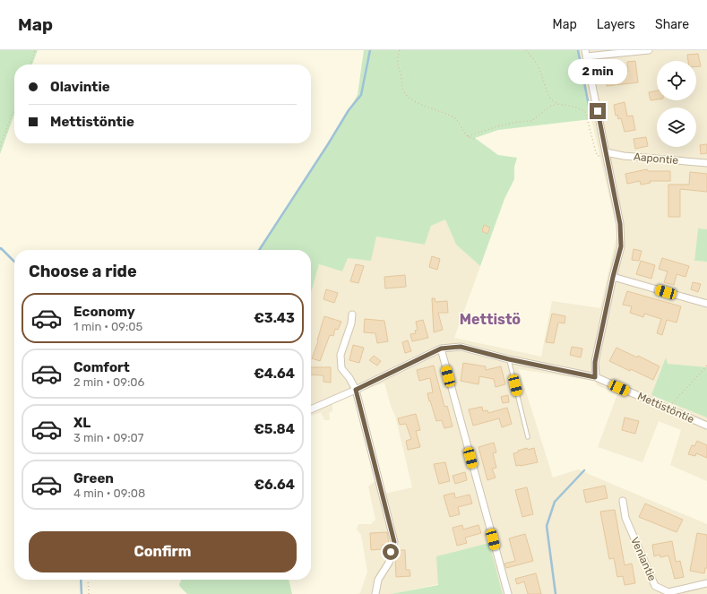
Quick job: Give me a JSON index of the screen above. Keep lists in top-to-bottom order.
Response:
{
  "streets": {
    "street": ["Aapontie", "Mettistöntie", "Venlantie"]
  },
  "districts": ["Mettistö"],
  "page": {
    "header": "Map",
    "nav": ["Map", "Layers", "Share"],
    "bubble": "2 min",
    "banner": ["Olavintie", "Mettistöntie"],
    "heading": "Choose a ride",
    "list": [
      {
        "name": "Economy",
        "note": "1 min · 09:05",
        "value": "€3.43"
      },
      {
        "name": "Comfort",
        "note": "2 min · 09:06",
        "value": "€4.64"
      },
      {
        "name": "XL",
        "note": "3 min · 09:07",
        "value": "€5.84"
      },
      {
        "name": "Green",
        "note": "4 min · 09:08",
        "value": "€6.64"
      }
    ],
    "buttons": "Confirm"
  }
}
